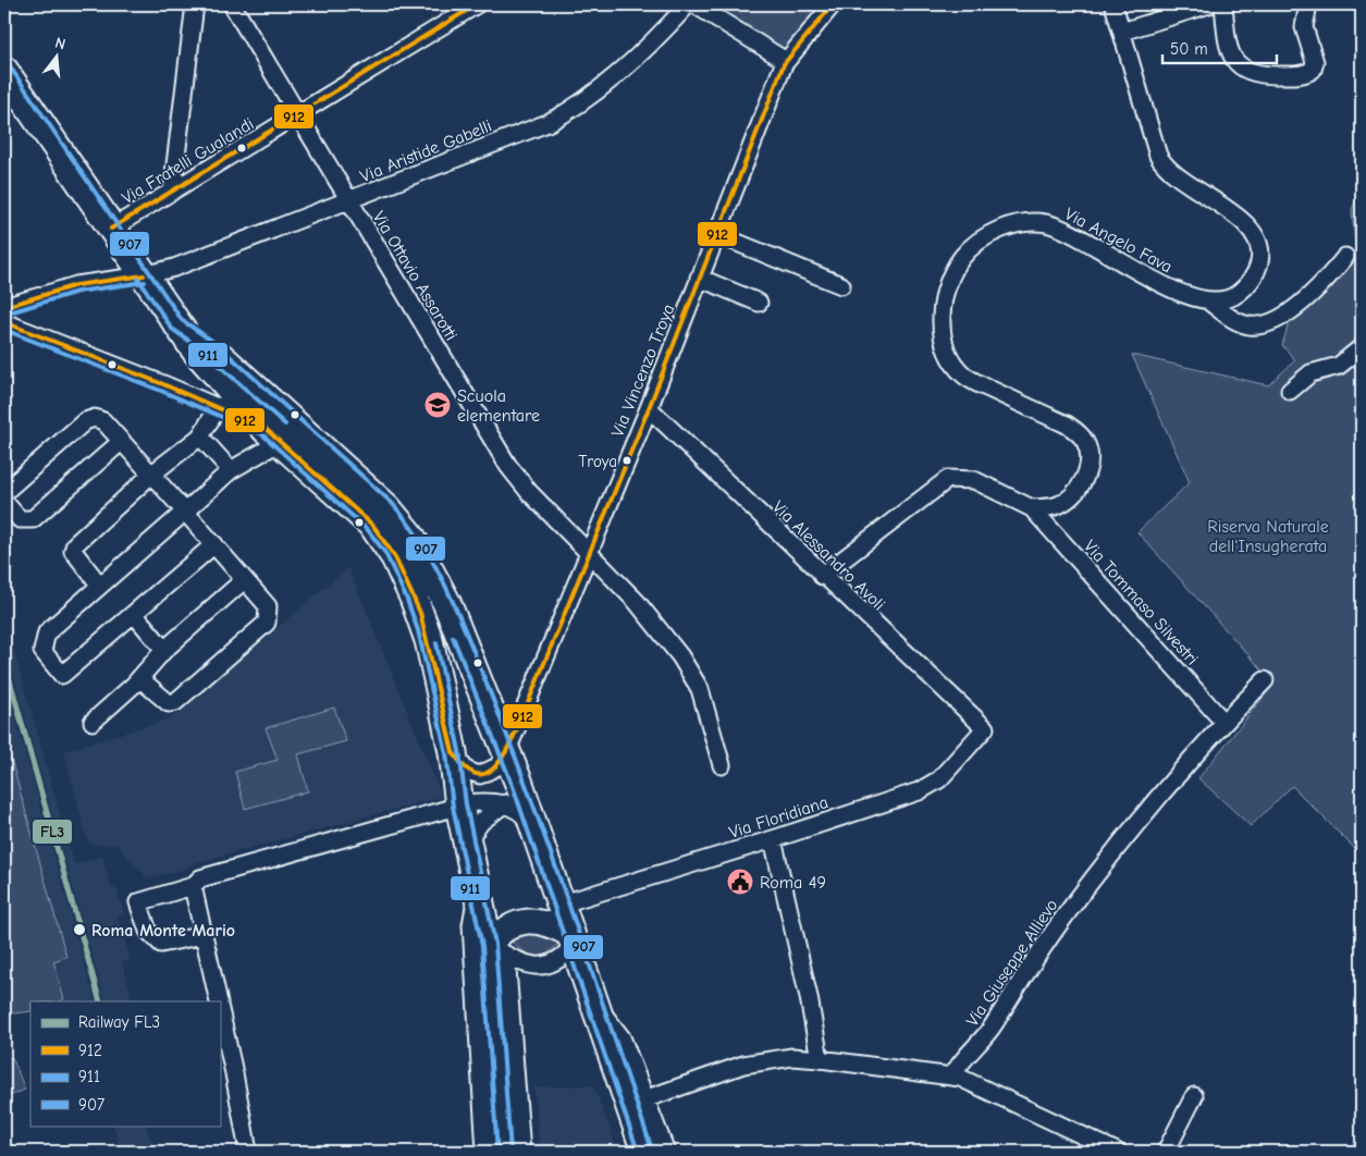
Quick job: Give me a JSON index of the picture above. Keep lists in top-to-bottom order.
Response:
{
  "streets": {
    "street": [
      "Via Aristide Gabelli",
      "Via Fratelli Gualandi",
      "Via Angelo Fava",
      "Via Ottavio Assarotti",
      "Via Vincenzo Troya",
      "Via Alessandro Avoli",
      "Via Tommaso Silvestri",
      "Via Floridiana",
      "Via Giuseppe Allievo"
    ]
  },
  "crossings": [
    ["Via Aristide Gabelli", "Via Ottavio Assarotti"],
    ["Via Fratelli Gualandi", "Via Ottavio Assarotti"],
    ["Via Angelo Fava", "Via Tommaso Silvestri"],
    ["Via Ottavio Assarotti", "Via Vincenzo Troya"],
    ["Via Vincenzo Troya", "Via Alessandro Avoli"],
    ["Via Alessandro Avoli", "Via Floridiana"],
    ["Via Tommaso Silvestri", "Via Giuseppe Allievo"]
  ],
  "parks": ["Riserva Naturale dell'Insugherata"],
  "places": {
    "school or university": ["Scuola elementare"],
    "other": ["Troya", "Roma Monte Mario"],
    "public building": ["Roma 49"]
  },
  "lines": [
    "transit line 912",
    "transit line 907",
    "transit line 911",
    "rail line FL3"
  ],
  "legend": [
    "Railway FL3",
    "912",
    "911",
    "907"
  ],
  "scale_bar": "50 m",
  "north": "top"
}
